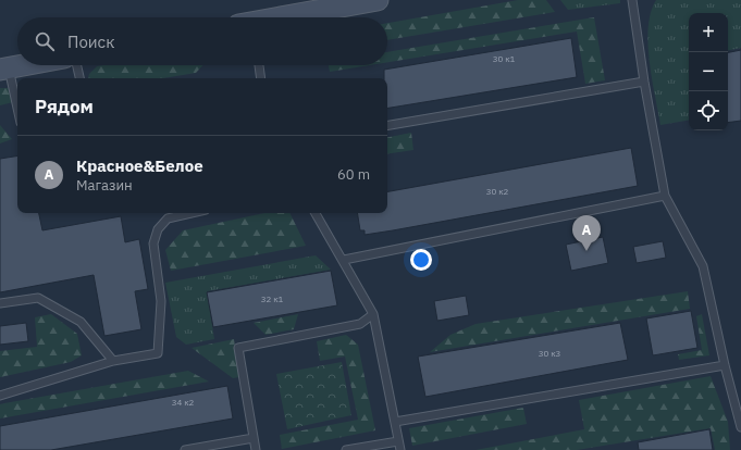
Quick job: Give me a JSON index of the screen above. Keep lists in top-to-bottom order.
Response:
{
  "house_numbers": [
    "30 к1",
    "30 к2",
    "32 к1",
    "30 к3",
    "34 к2"
  ],
  "page": {
    "map_buttons": ["+", "−"],
    "search": "Поиск",
    "heading": "Рядом",
    "list": [
      {
        "mark": "A",
        "name": "Красное&Белое",
        "note": "Магазин",
        "value": "60 m"
      }
    ],
    "pins": "A"
  }
}
